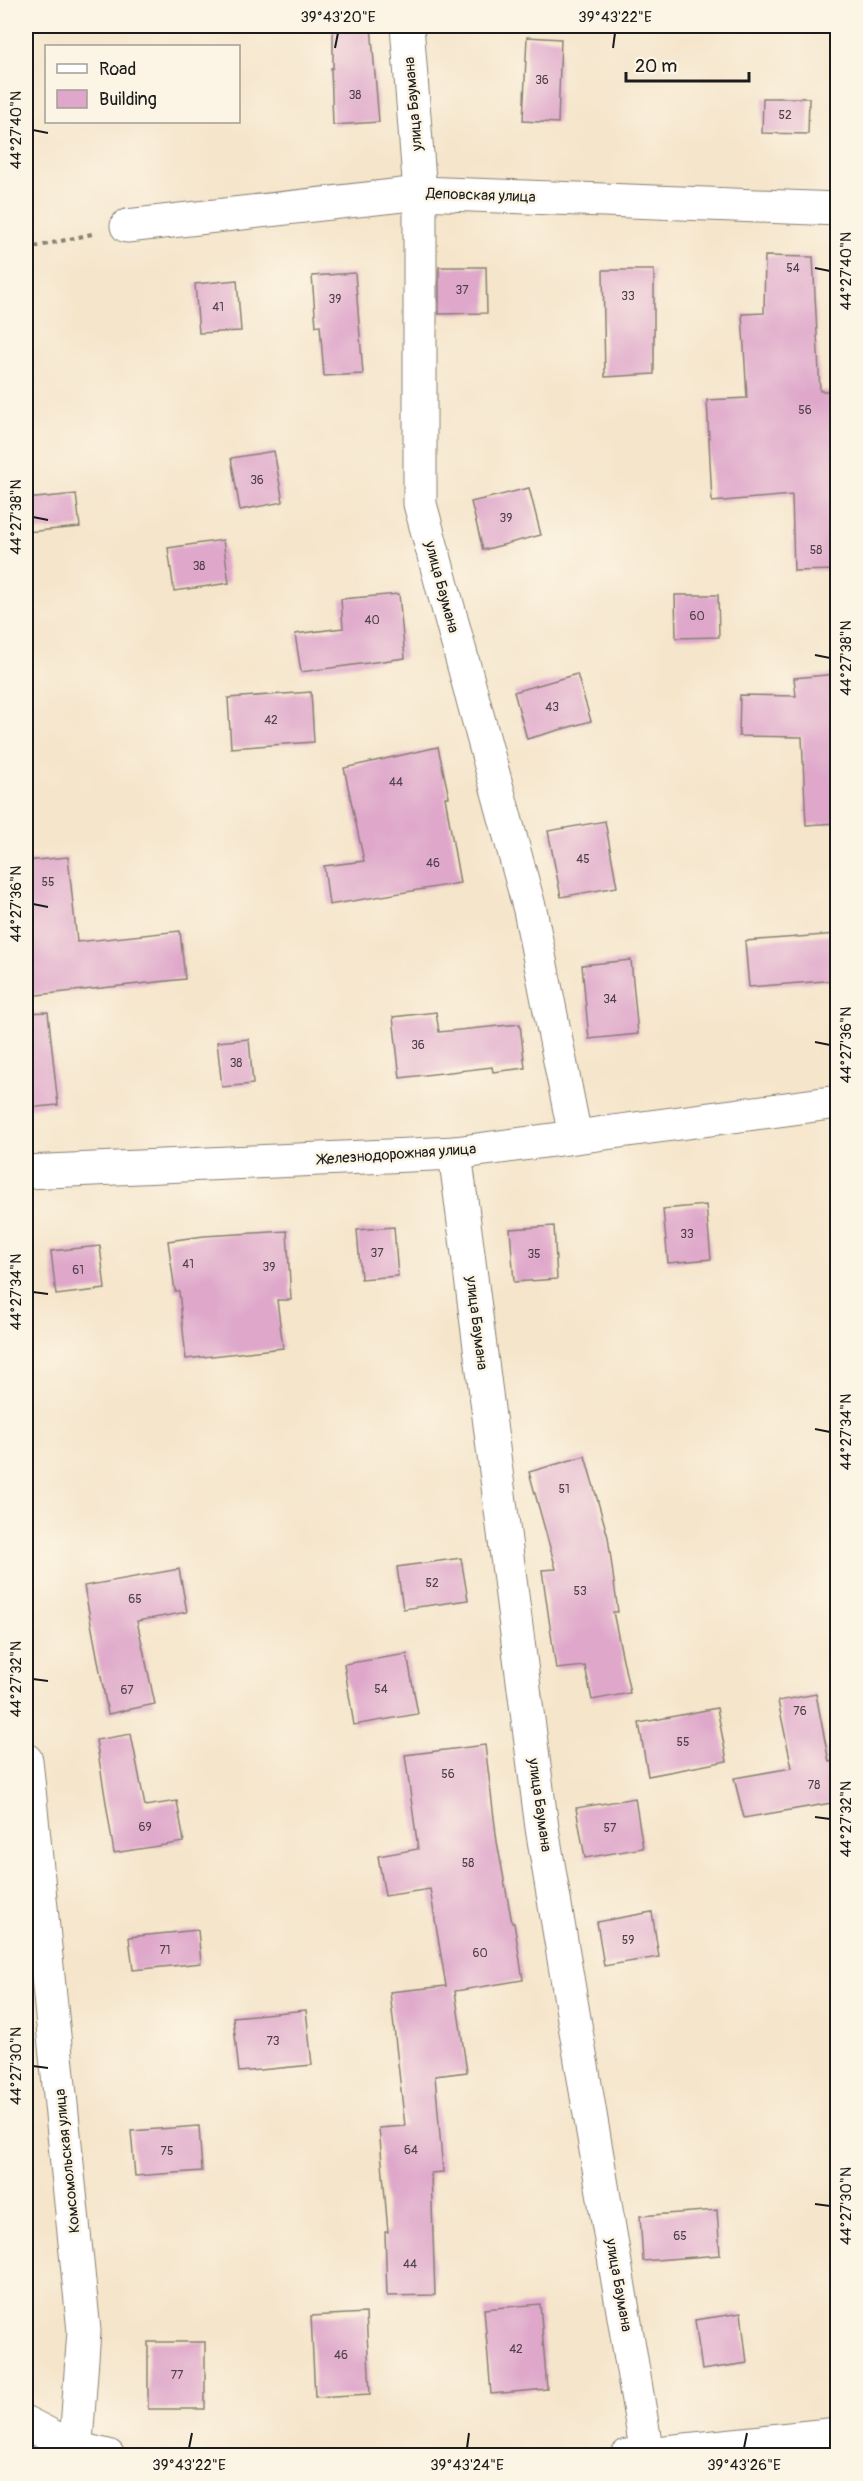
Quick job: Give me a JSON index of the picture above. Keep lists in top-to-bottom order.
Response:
{
  "streets": {
    "street": [
      "улица Баумана",
      "Деповская улица",
      "Железнодорожная улица",
      "Комсомольская улица"
    ]
  },
  "crossings": [
    ["улица Баумана", "Деповская улица"],
    ["улица Баумана", "Железнодорожная улица"]
  ],
  "house_numbers": [
    "36",
    "38",
    "52",
    "54",
    "37",
    "33",
    "39",
    "41",
    "56",
    "36",
    "39",
    "58",
    "38",
    "60",
    "40",
    "43",
    "42",
    "44",
    "45",
    "46",
    "55",
    "34",
    "36",
    "38",
    "33",
    "37",
    "35",
    "41",
    "39",
    "61",
    "51",
    "52",
    "53",
    "65",
    "54",
    "67",
    "76",
    "55",
    "56",
    "78",
    "69",
    "57",
    "58",
    "59",
    "71",
    "60",
    "73",
    "64",
    "75",
    "65",
    "44",
    "42",
    "46",
    "77"
  ],
  "legend": ["Road", "Building"],
  "scale_bar": "20 m",
  "coordinates": [
    "39°43'20\"E",
    "39°43'22\"E",
    "44°27'40\"N",
    "44°27'38\"N",
    "44°27'36\"N",
    "44°27'34\"N",
    "44°27'32\"N",
    "44°27'30\"N",
    "39°43'24\"E",
    "39°43'26\"E"
  ]
}
